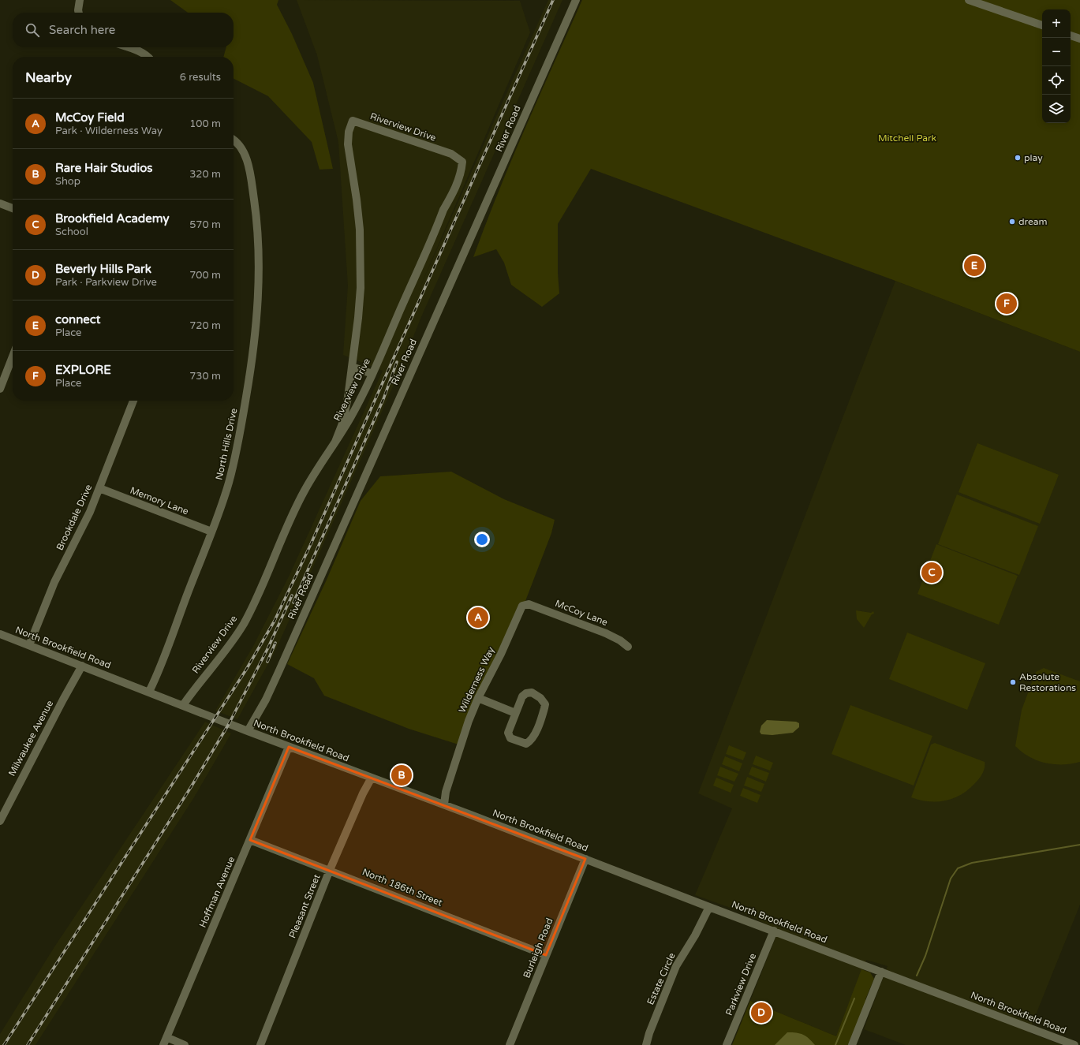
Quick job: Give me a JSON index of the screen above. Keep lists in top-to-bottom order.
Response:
{
  "streets": {
    "street": [
      "Riverview Drive",
      "River Road",
      "North Hills Drive",
      "Memory Lane",
      "Brookdale Drive",
      "McCoy Lane",
      "North Brookfield Road",
      "Wilderness Way",
      "Milwaukee Avenue",
      "North 186th Street",
      "Hoffman Avenue",
      "Pleasant Street",
      "Burleigh Road",
      "Estate Circle",
      "Parkview Drive"
    ]
  },
  "crossings": [
    ["Riverview Drive", "North Brookfield Road"],
    ["River Road", "North Brookfield Road"],
    ["North Hills Drive", "Memory Lane"],
    ["North Hills Drive", "North Brookfield Road"],
    ["Memory Lane", "Brookdale Drive"],
    ["Brookdale Drive", "North Brookfield Road"],
    ["McCoy Lane", "Wilderness Way"],
    ["North Brookfield Road", "Wilderness Way"],
    ["North Brookfield Road", "Milwaukee Avenue"],
    ["North Brookfield Road", "Hoffman Avenue"],
    ["North Brookfield Road", "Pleasant Street"],
    ["North Brookfield Road", "Burleigh Road"],
    ["North Brookfield Road", "Estate Circle"],
    ["North Brookfield Road", "Parkview Drive"],
    ["North 186th Street", "Hoffman Avenue"],
    ["North 186th Street", "Pleasant Street"],
    ["North 186th Street", "Burleigh Road"]
  ],
  "parks": ["Mitchell Park"],
  "places": ["play", "dream", "Absolute Restorations"],
  "page": {
    "map_buttons": ["+", "−"],
    "search": "Search here",
    "heading": ["Nearby", "6 results"],
    "list": [
      {
        "mark": "A",
        "name": "McCoy Field",
        "note": "Park · Wilderness Way",
        "value": "100 m"
      },
      {
        "mark": "B",
        "name": "Rare Hair Studios",
        "note": "Shop",
        "value": "320 m"
      },
      {
        "mark": "C",
        "name": "Brookfield Academy",
        "note": "School",
        "value": "570 m"
      },
      {
        "mark": "D",
        "name": "Beverly Hills Park",
        "note": "Park · Parkview Drive",
        "value": "700 m"
      },
      {
        "mark": "E",
        "name": "connect",
        "note": "Place",
        "value": "720 m"
      },
      {
        "mark": "F",
        "name": "EXPLORE",
        "note": "Place",
        "value": "730 m"
      }
    ],
    "pins": [
      "E",
      "F",
      "C",
      "A",
      "B",
      "D"
    ]
  }
}
